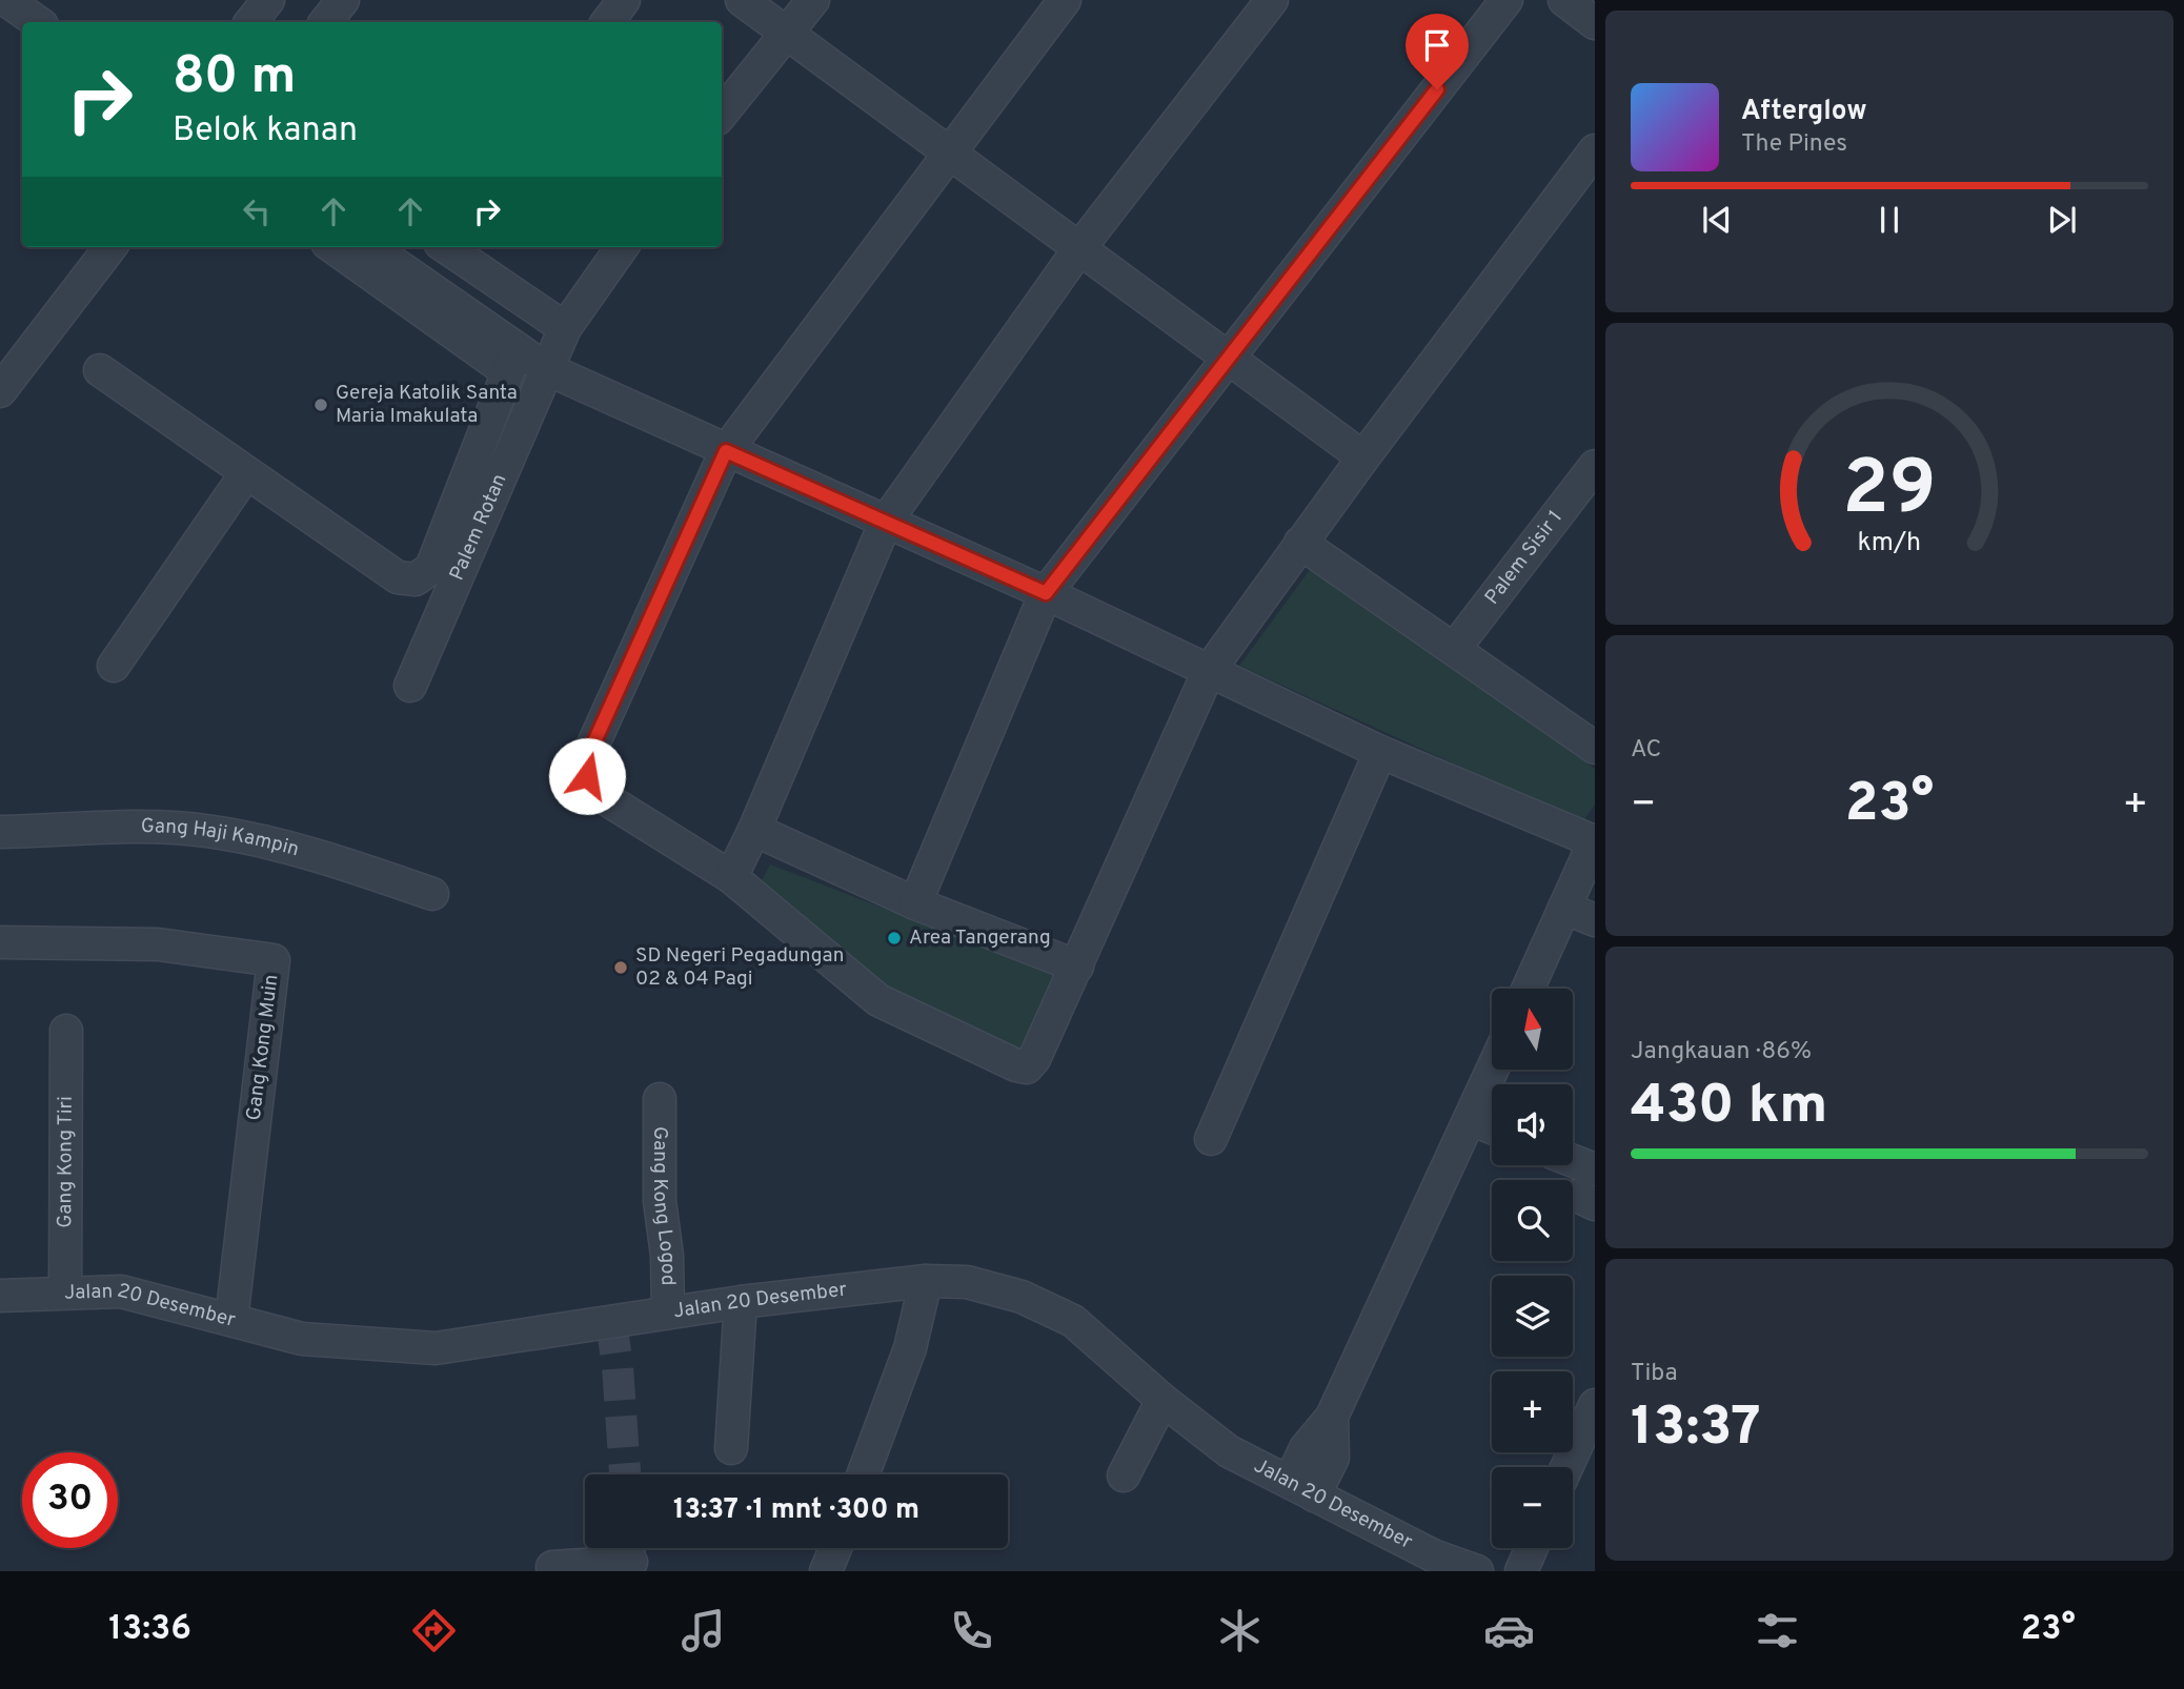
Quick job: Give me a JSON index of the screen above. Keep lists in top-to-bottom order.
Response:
{
  "streets": {
    "street": [
      "Palem Rotan",
      "Palem Sisir 1",
      "Gang Haji Kampin",
      "Gang Kong Muin",
      "Gang Kong Tiri",
      "Gang Kong Logod",
      "Jalan 20 Desember"
    ]
  },
  "crossings": [
    ["Gang Kong Muin", "Jalan 20 Desember"],
    ["Gang Kong Tiri", "Jalan 20 Desember"],
    ["Gang Kong Logod", "Jalan 20 Desember"]
  ],
  "places": ["Gereja Katolik Santa Maria Imakulata", "Area Tangerang", "SD Negeri Pegadungan 02 & 04 Pagi"],
  "north": "top",
  "page": {
    "turn": ["80 m", "Belok kanan"],
    "song": ["Afterglow", "The Pines"],
    "tile": [
      "AC",
      ["Jangkauan · 86%", "430 km"],
      ["Tiba", "13:37"]
    ],
    "heat": ["−", "23°", "+"],
    "map_buttons": ["+", "−"],
    "limit": "30",
    "trip": "13:37 · 1 mnt · 300 m",
    "tabs": ["13:36", "23°"],
    "gauge": ["29", "km/h"]
  }
}
